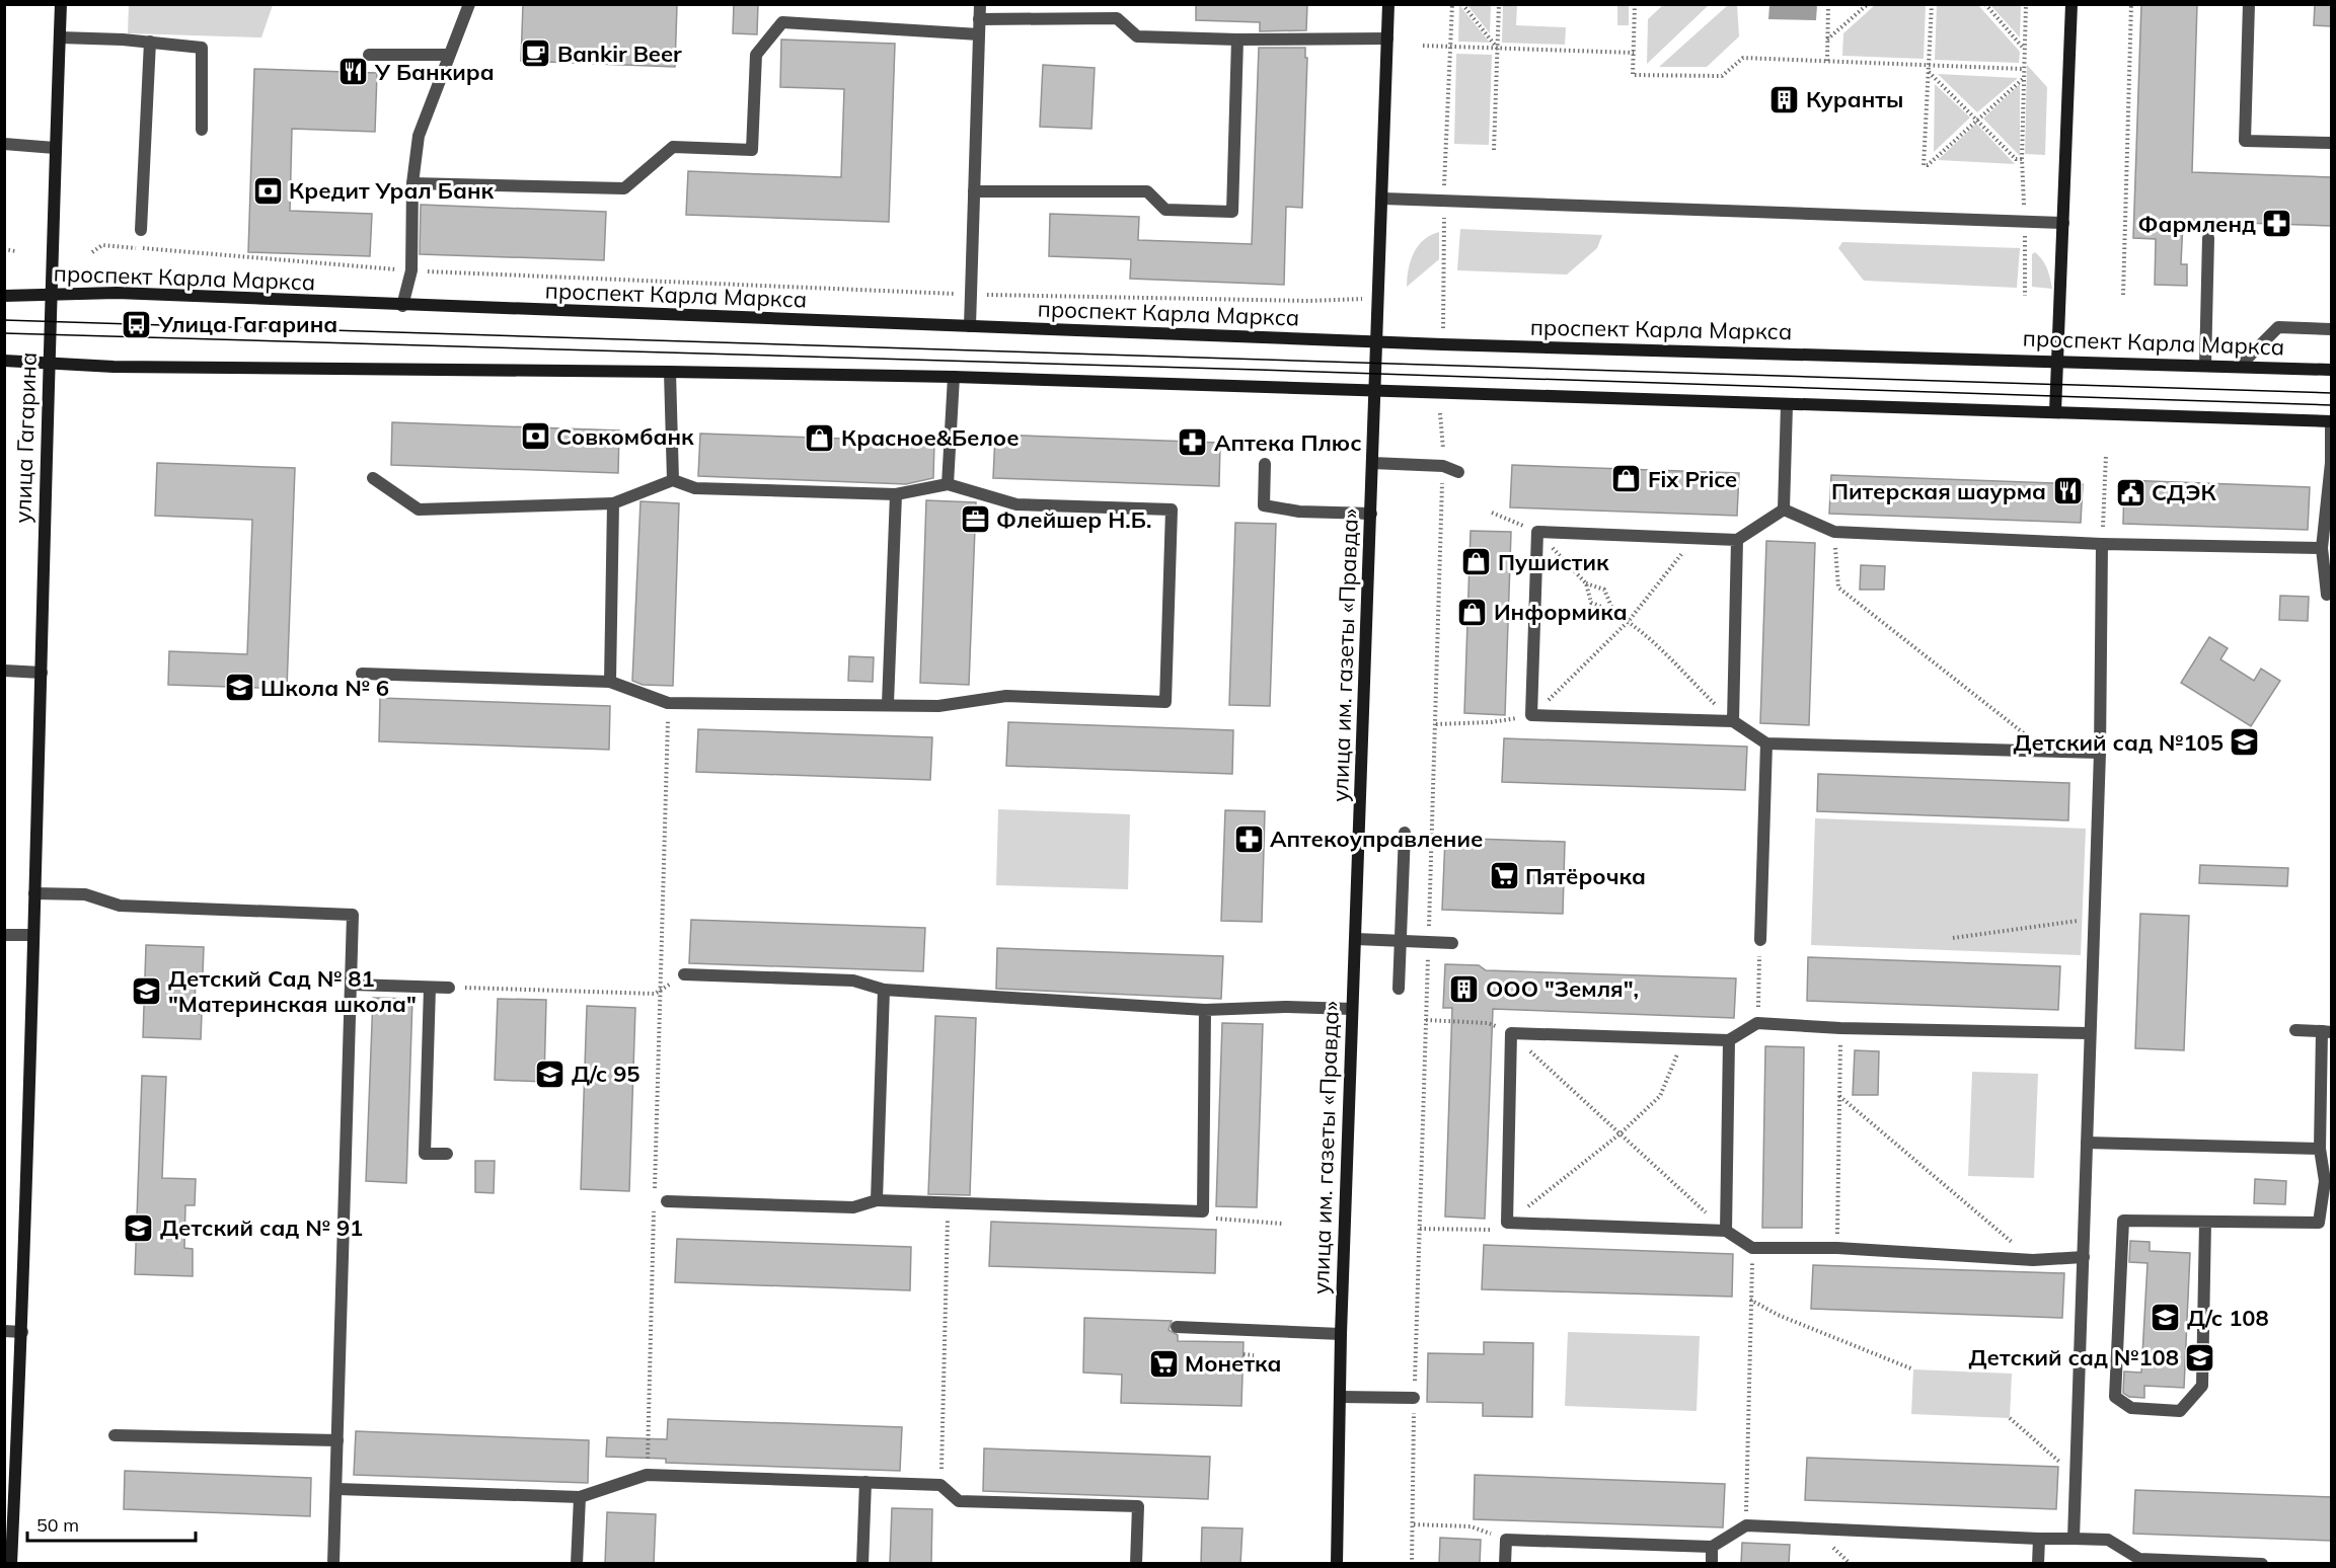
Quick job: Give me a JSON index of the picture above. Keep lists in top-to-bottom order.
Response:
{
  "streets": {
    "main road": ["проспект Карла Маркса", "улица Гагарина", "улица им. газеты «Правда»"]
  },
  "crossings": [
    ["проспект Карла Маркса", "улица Гагарина"],
    ["проспект Карла Маркса", "улица им. газеты «Правда»"]
  ],
  "places": {
    "cafe": ["Bankir Beer"],
    "restaurant": ["У Банкира", "Питерская шаурма"],
    "building": ["Куранты", "ООО \"Земля\","],
    "bank": ["Кредит Урал Банк", "Совкомбанк"],
    "pharmacy": ["Фармленд", "Аптека Плюс", "Аптекоуправление"],
    "bus stop": ["Улица Гагарина"],
    "shop": [
      "Красное&Белое",
      "Fix Price",
      "Пушистик",
      "Информика"
    ],
    "public building": ["СДЭК"],
    "office": ["Флейшер Н.Б."],
    "school or university": [
      "Школа № 6",
      "Детский сад №105",
      "Детский Сад № 81 \"Материнская школа\"",
      "Д/с 95",
      "Детский сад № 91",
      "Д/с 108",
      "Детский сад №108"
    ],
    "supermarket": ["Пятёрочка", "Монетка"]
  },
  "scale_bar": "50 m"
}
